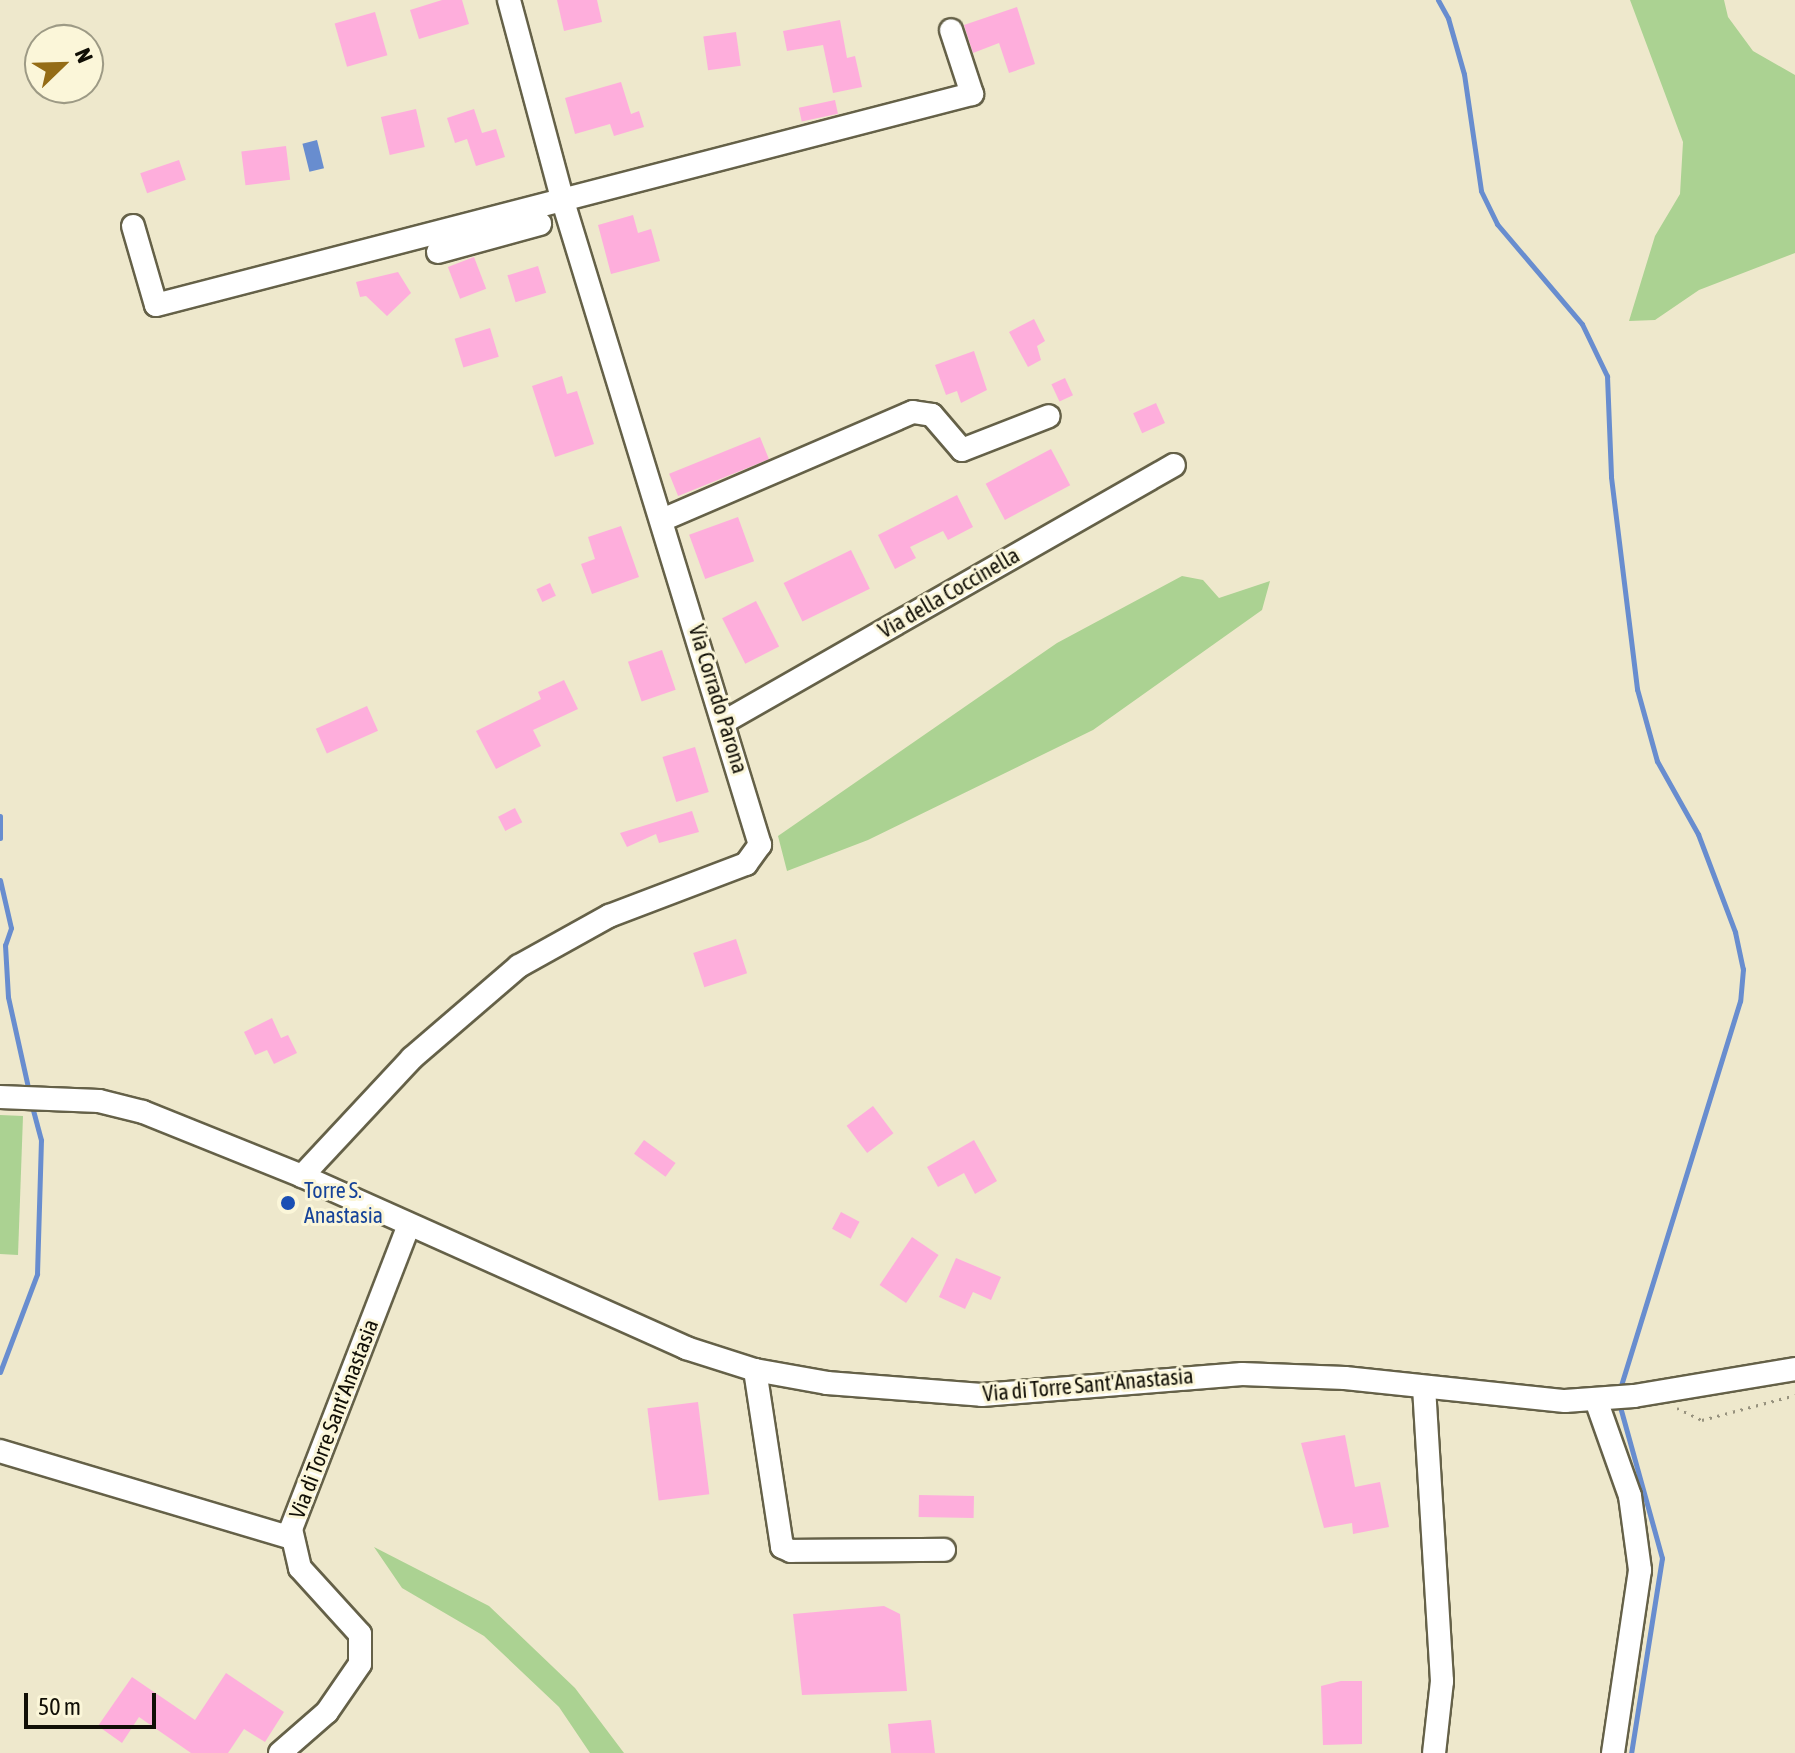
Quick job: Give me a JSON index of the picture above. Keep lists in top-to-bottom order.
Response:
{
  "streets": {
    "street": ["Via della Coccinella", "Via Corrado Parona", "Via di Torre Sant'Anastasia"]
  },
  "crossings": [
    ["Via della Coccinella", "Via Corrado Parona"],
    ["Via Corrado Parona", "Via di Torre Sant'Anastasia"]
  ],
  "places": ["Torre S. Anastasia"],
  "scale_bar": "50 m",
  "north": "top right"
}
